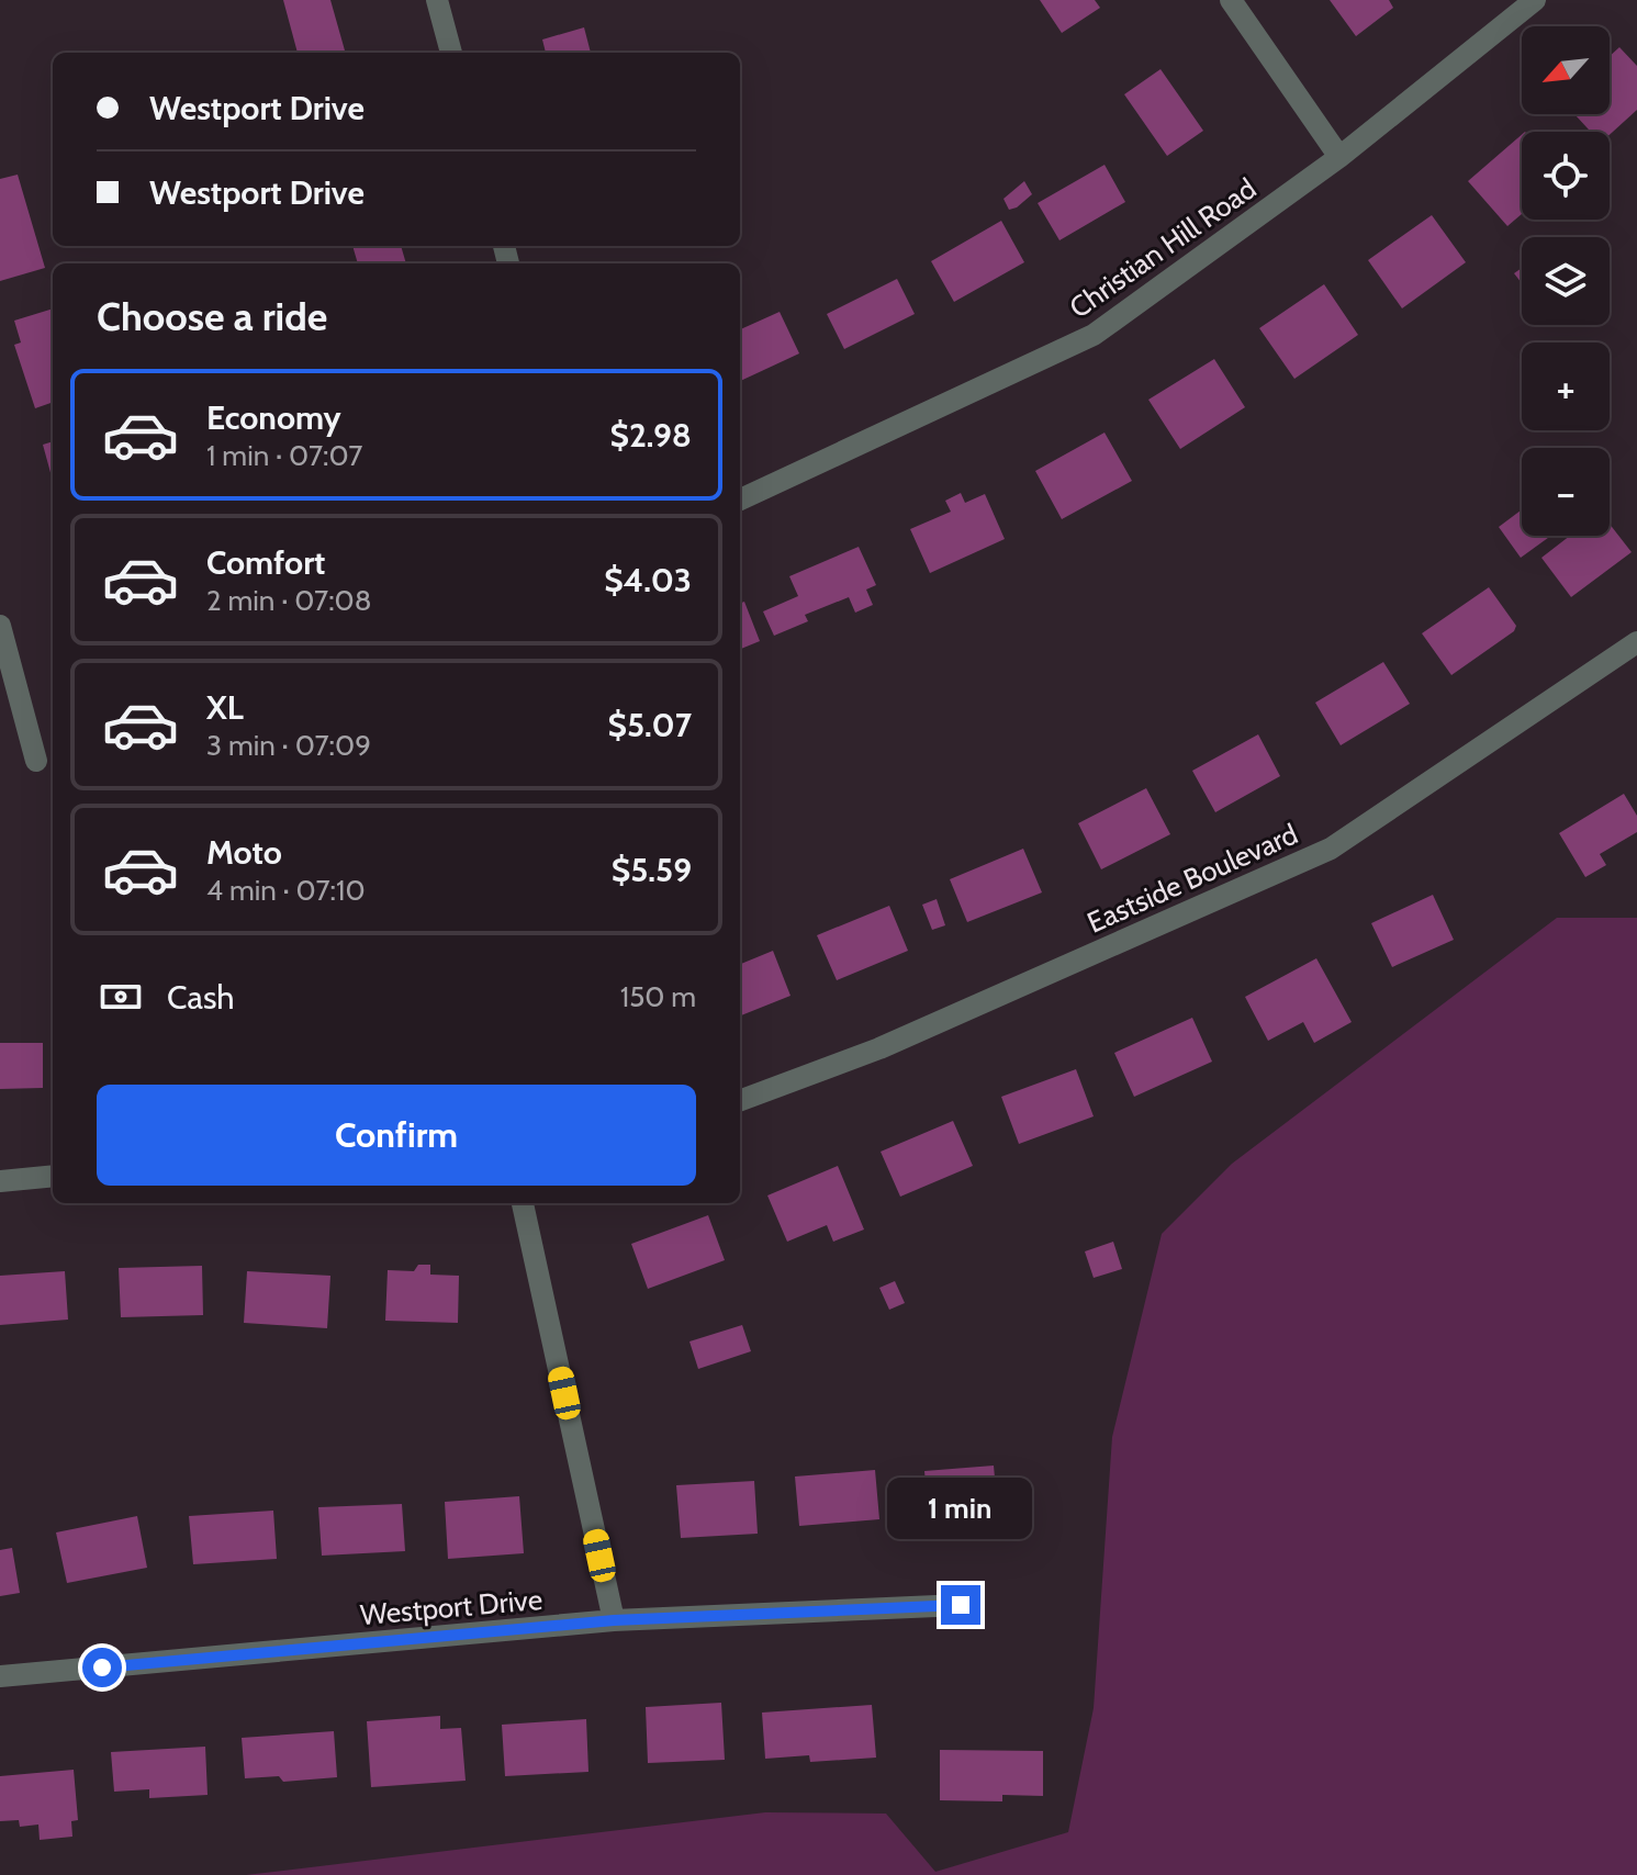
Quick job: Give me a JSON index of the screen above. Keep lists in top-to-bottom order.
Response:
{
  "streets": {
    "street": ["Christian Hill Road", "Eastside Boulevard", "Westport Drive"]
  },
  "north": "bottom left",
  "page": {
    "map_buttons": ["+", "−"],
    "banner": ["Westport Drive", "Westport Drive"],
    "heading": "Choose a ride",
    "list": [
      {
        "name": "Economy",
        "note": "1 min · 07:07",
        "value": "$2.98"
      },
      {
        "name": "Comfort",
        "note": "2 min · 07:08",
        "value": "$4.03"
      },
      {
        "name": "XL",
        "note": "3 min · 07:09",
        "value": "$5.07"
      },
      {
        "name": "Moto",
        "note": "4 min · 07:10",
        "value": "$5.59"
      }
    ],
    "pay": ["Cash", "150 m"],
    "buttons": "Confirm",
    "bubble": "1 min"
  }
}
